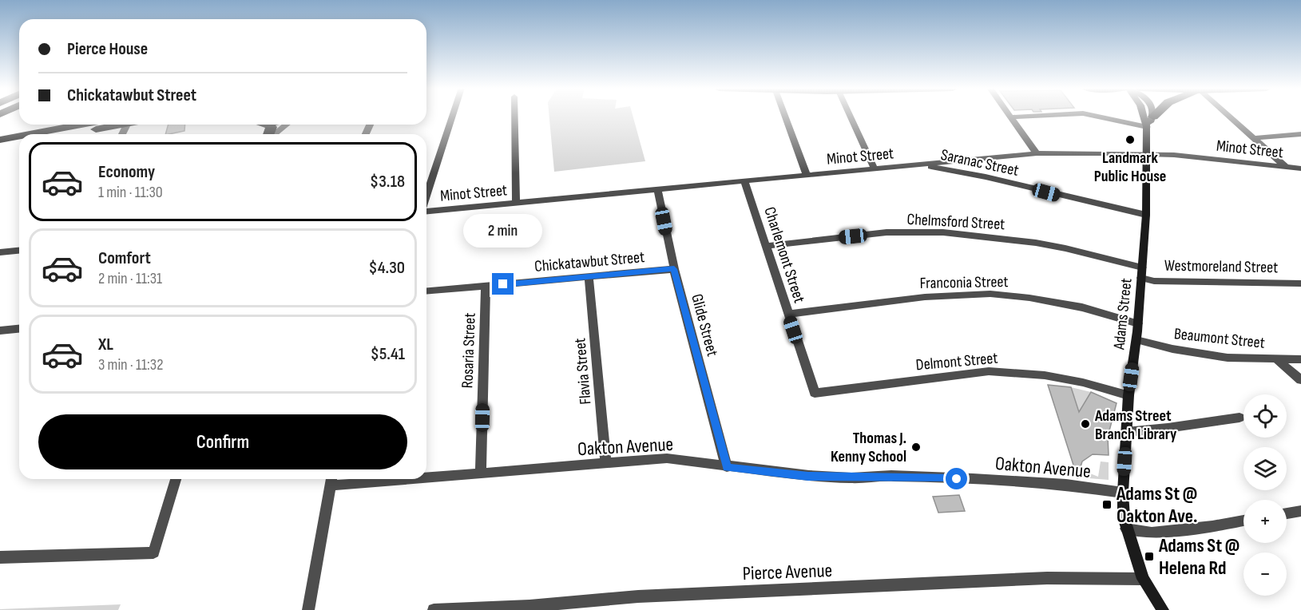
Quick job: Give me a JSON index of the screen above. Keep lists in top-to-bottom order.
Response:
{
  "streets": {
    "main road": ["Adams Street"],
    "street": [
      "Minot Street",
      "Saranac Street",
      "Chelmsford Street",
      "Charlemont Street",
      "Chickatawbut Street",
      "Westmoreland Street",
      "Franconia Street",
      "Glide Street",
      "Beaumont Street",
      "Rosaria Street",
      "Delmont Street",
      "Flavia Street",
      "Oakton Avenue",
      "Pierce Avenue"
    ]
  },
  "crossings": [
    ["Minot Street", "Saranac Street"],
    ["Minot Street", "Charlemont Street"],
    ["Minot Street", "Adams Street"],
    ["Minot Street", "Glide Street"],
    ["Saranac Street", "Adams Street"],
    ["Chelmsford Street", "Charlemont Street"],
    ["Chelmsford Street", "Westmoreland Street"],
    ["Chelmsford Street", "Adams Street"],
    ["Charlemont Street", "Franconia Street"],
    ["Charlemont Street", "Delmont Street"],
    ["Chickatawbut Street", "Glide Street"],
    ["Chickatawbut Street", "Rosaria Street"],
    ["Chickatawbut Street", "Flavia Street"],
    ["Westmoreland Street", "Adams Street"],
    ["Franconia Street", "Adams Street"],
    ["Adams Street", "Beaumont Street"],
    ["Adams Street", "Delmont Street"],
    ["Adams Street", "Oakton Avenue"],
    ["Adams Street", "Pierce Avenue"],
    ["Glide Street", "Oakton Avenue"],
    ["Rosaria Street", "Oakton Avenue"],
    ["Flavia Street", "Oakton Avenue"]
  ],
  "places": {
    "other": ["Landmark Public House", "Adams Street Branch Library", "Thomas J. Kenny School"],
    "transit": ["Adams St @ Oakton Ave.", "Adams St @ Helena Rd"]
  },
  "page": {
    "banner": ["Pierce House", "Chickatawbut Street"],
    "list": [
      {
        "name": "Economy",
        "note": "1 min · 11:30",
        "value": "$3.18"
      },
      {
        "name": "Comfort",
        "note": "2 min · 11:31",
        "value": "$4.30"
      },
      {
        "name": "XL",
        "note": "3 min · 11:32",
        "value": "$5.41"
      }
    ],
    "bubble": "2 min",
    "map_buttons": ["+", "−"],
    "buttons": "Confirm"
  }
}
